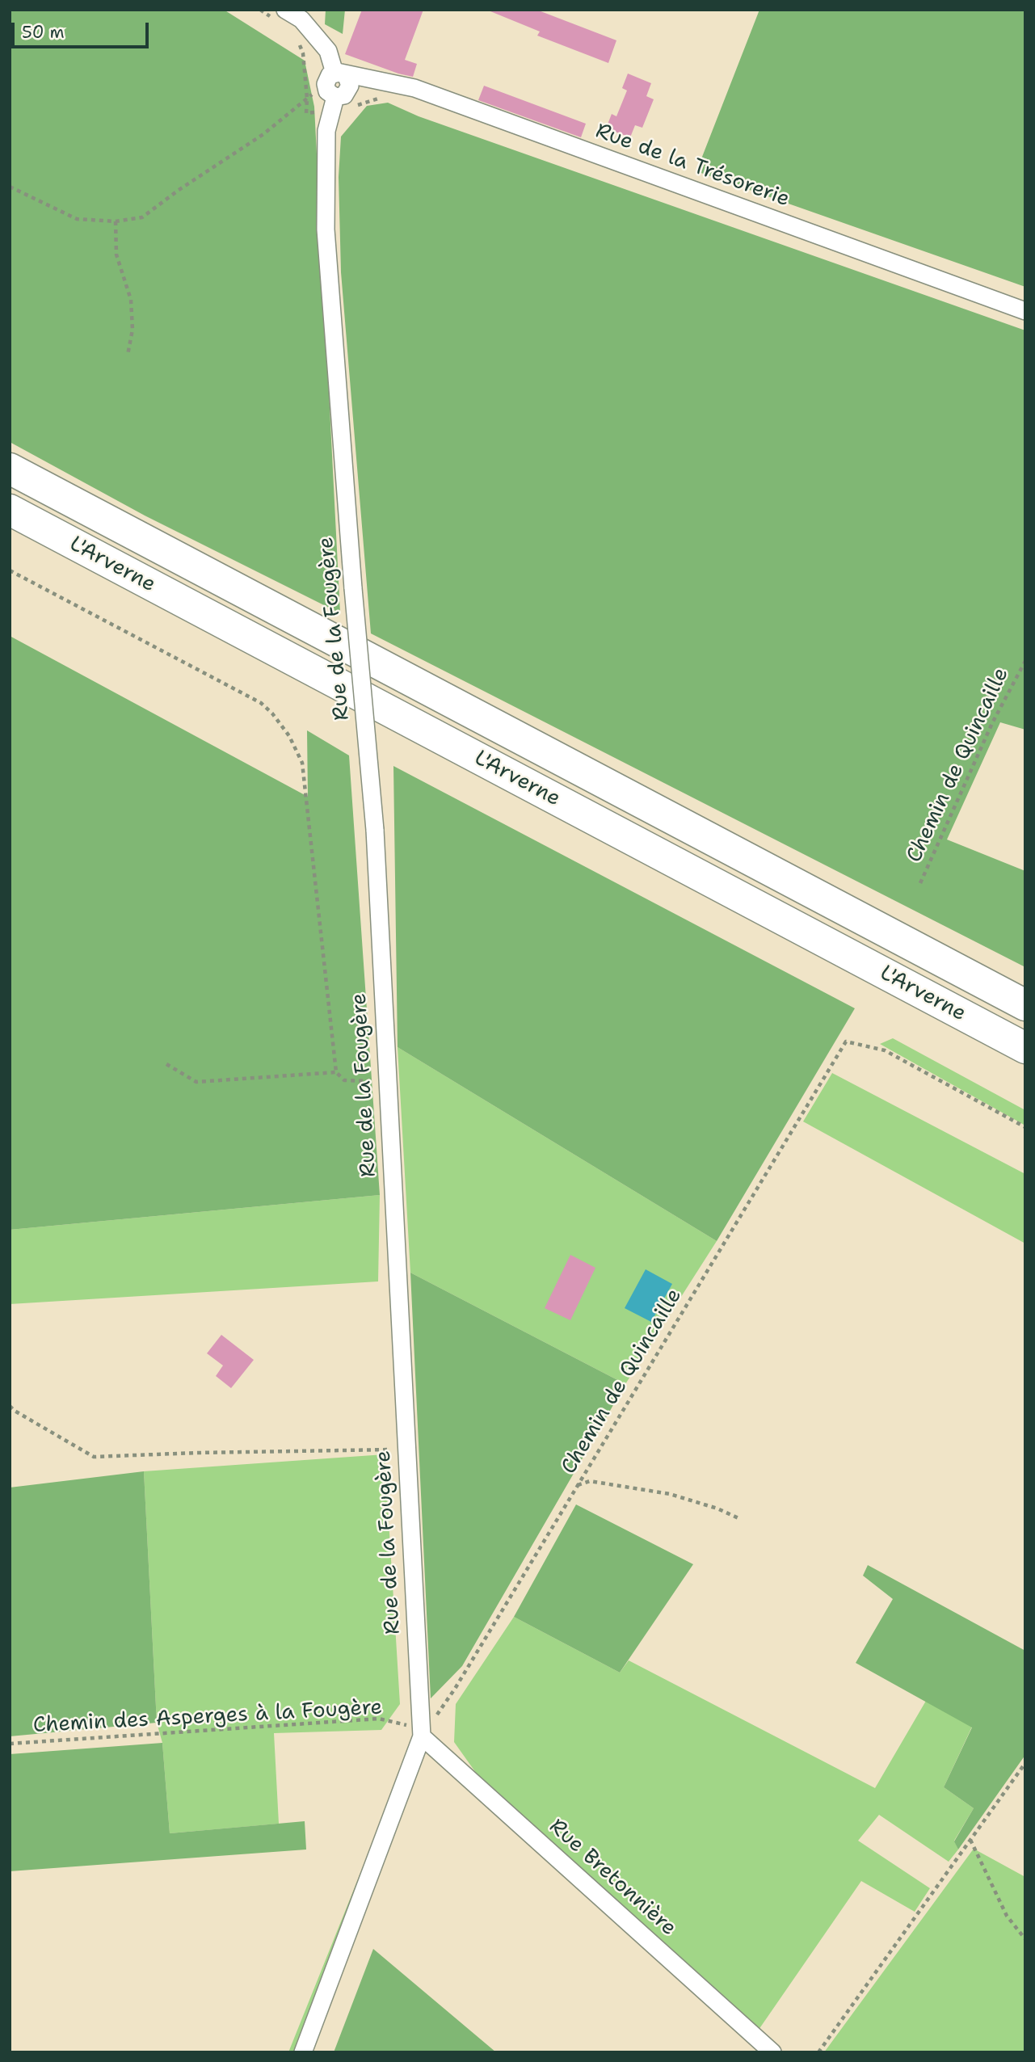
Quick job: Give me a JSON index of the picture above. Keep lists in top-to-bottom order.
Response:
{
  "streets": {
    "highway": ["L'Arverne"],
    "street": ["Rue de la Trésorerie", "Rue de la Fougère", "Rue Bretonnière"],
    "path": ["Chemin de Quincaille", "Chemin des Asperges à la Fougère"]
  },
  "crossings": [
    ["Rue de la Trésorerie", "Rue de la Fougère"],
    ["Rue de la Fougère", "Chemin de Quincaille"],
    ["Rue de la Fougère", "Rue Bretonnière"],
    ["Chemin de Quincaille", "Rue Bretonnière"]
  ],
  "scale_bar": "50 m"
}
